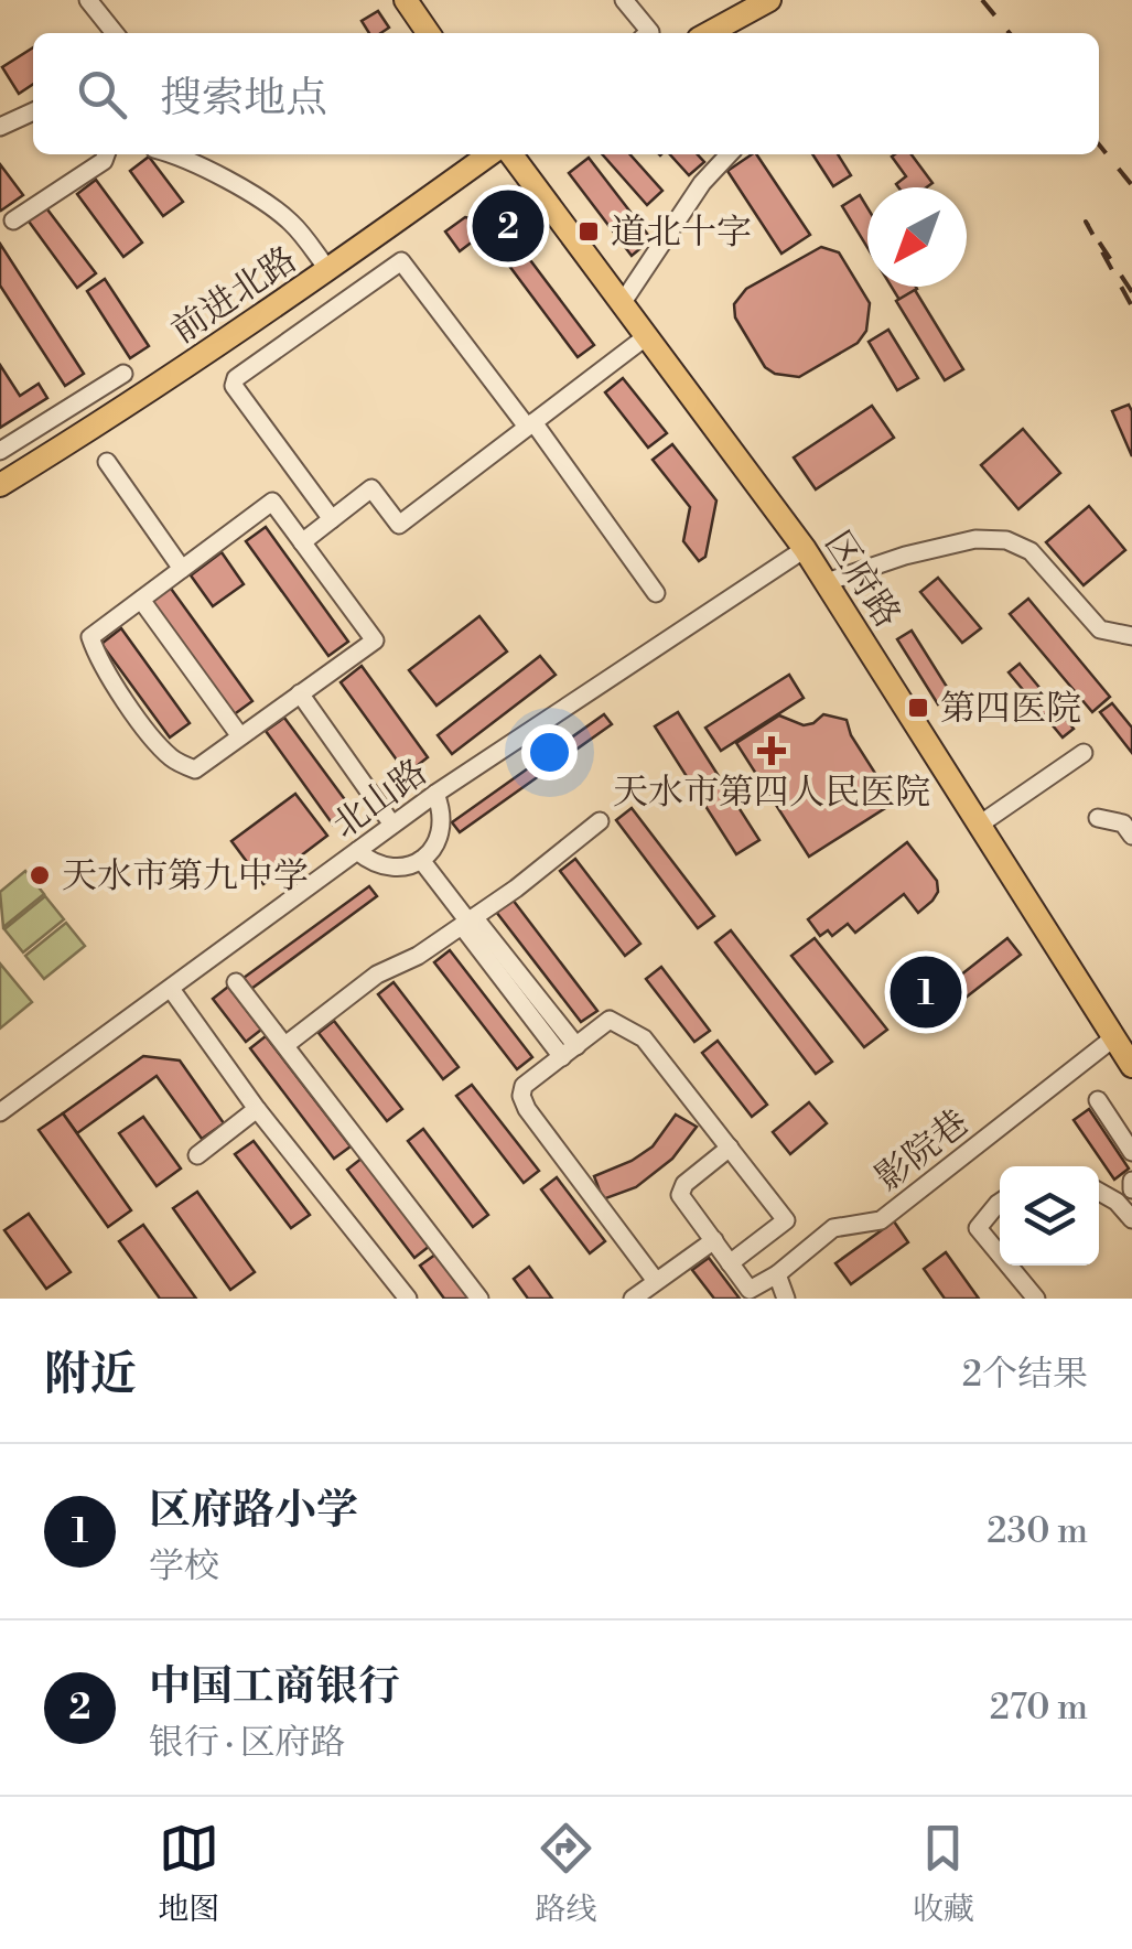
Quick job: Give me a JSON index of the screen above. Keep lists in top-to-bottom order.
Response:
{
  "streets": {
    "main road": ["前进北路", "区府路"],
    "street": ["北山路", "影院巷"]
  },
  "crossings": [
    ["区府路", "北山路"],
    ["区府路", "影院巷"]
  ],
  "places": {
    "transit": ["道北十字", "第四医院"],
    "health": ["天水市第四人民医院"],
    "other": ["天水市第九中学"]
  },
  "north": "bottom left",
  "page": {
    "search": "搜索地点",
    "pins": ["2", "1"],
    "heading": ["附近", "2个结果"],
    "list": [
      {
        "mark": "1",
        "name": "区府路小学",
        "note": "学校",
        "value": "230 m"
      },
      {
        "mark": "2",
        "name": "中国工商银行",
        "note": "银行 · 区府路",
        "value": "270 m"
      }
    ],
    "nav": ["地图", "路线", "收藏"]
  }
}
